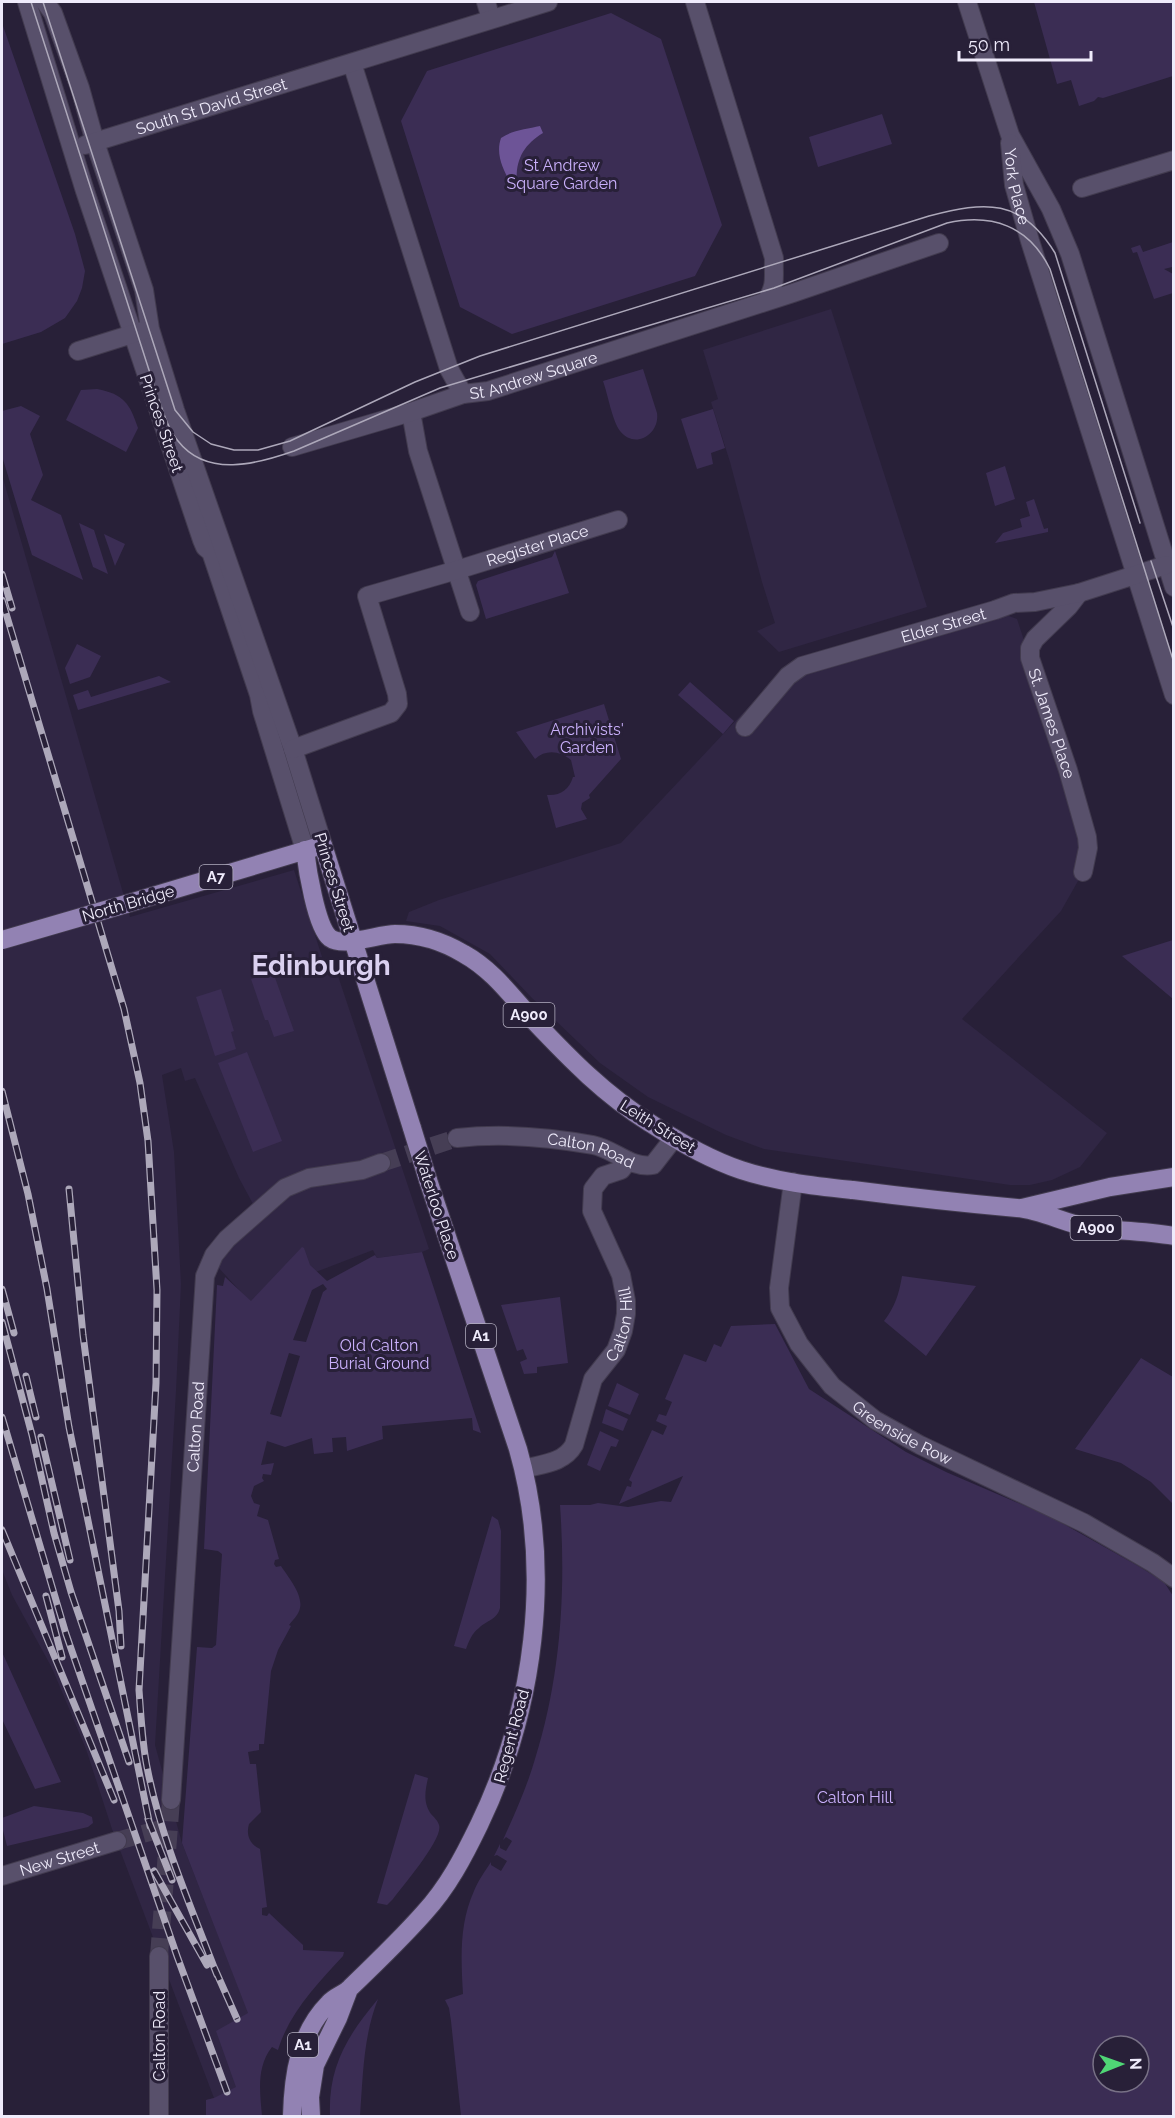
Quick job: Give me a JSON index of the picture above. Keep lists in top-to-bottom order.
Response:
{
  "streets": {
    "main road": [
      "Princes Street",
      "A7",
      "North Bridge",
      "A900",
      "Leith Street",
      "Waterloo Place",
      "A1",
      "Regent Road"
    ],
    "street": [
      "South St David Street",
      "York Place",
      "St Andrew Square",
      "Register Place",
      "Elder Street",
      "St. James Place",
      "Calton Road",
      "Calton Hill",
      "Greenside Row",
      "New Street"
    ]
  },
  "crossings": [
    ["South St David Street", "St Andrew Square"],
    ["South St David Street", "Princes Street"],
    ["York Place", "Elder Street"],
    ["Princes Street", "Register Place"],
    ["Princes Street", "North Bridge"],
    ["Princes Street", "A900"],
    ["Princes Street", "Leith Street"],
    ["Princes Street", "Waterloo Place"],
    ["Elder Street", "St. James Place"],
    ["A900", "Leith Street"],
    ["Leith Street", "Calton Road"],
    ["Leith Street", "Waterloo Place"],
    ["Leith Street", "Greenside Row"],
    ["Calton Road", "Calton Hill"],
    ["Waterloo Place", "Calton Hill"],
    ["Waterloo Place", "Regent Road"],
    ["Calton Hill", "Regent Road"]
  ],
  "districts": ["Edinburgh"],
  "parks": [
    "St Andrew Square Garden",
    "Archivists' Garden",
    "Old Calton Burial Ground",
    "Calton Hill"
  ],
  "scale_bar": "50 m",
  "north": "right"
}
